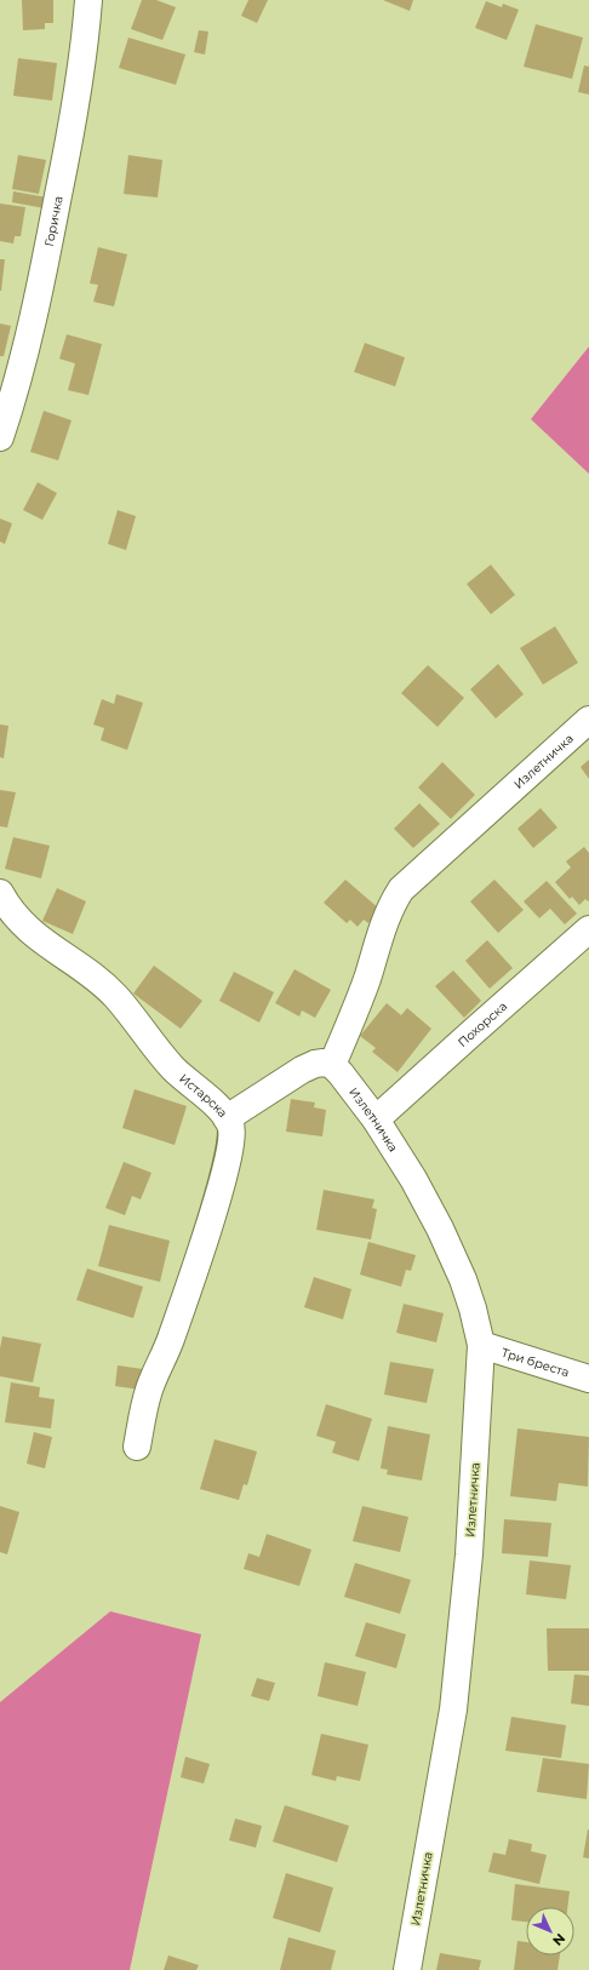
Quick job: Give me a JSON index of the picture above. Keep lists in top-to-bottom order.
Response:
{
  "streets": {
    "street": [
      "Горичка",
      "Излетничка",
      "Похорска",
      "Истарска",
      "Три бреста"
    ]
  },
  "crossings": [
    ["Излетничка", "Похорска"],
    ["Излетничка", "Три бреста"]
  ],
  "north": "bottom right"
}
